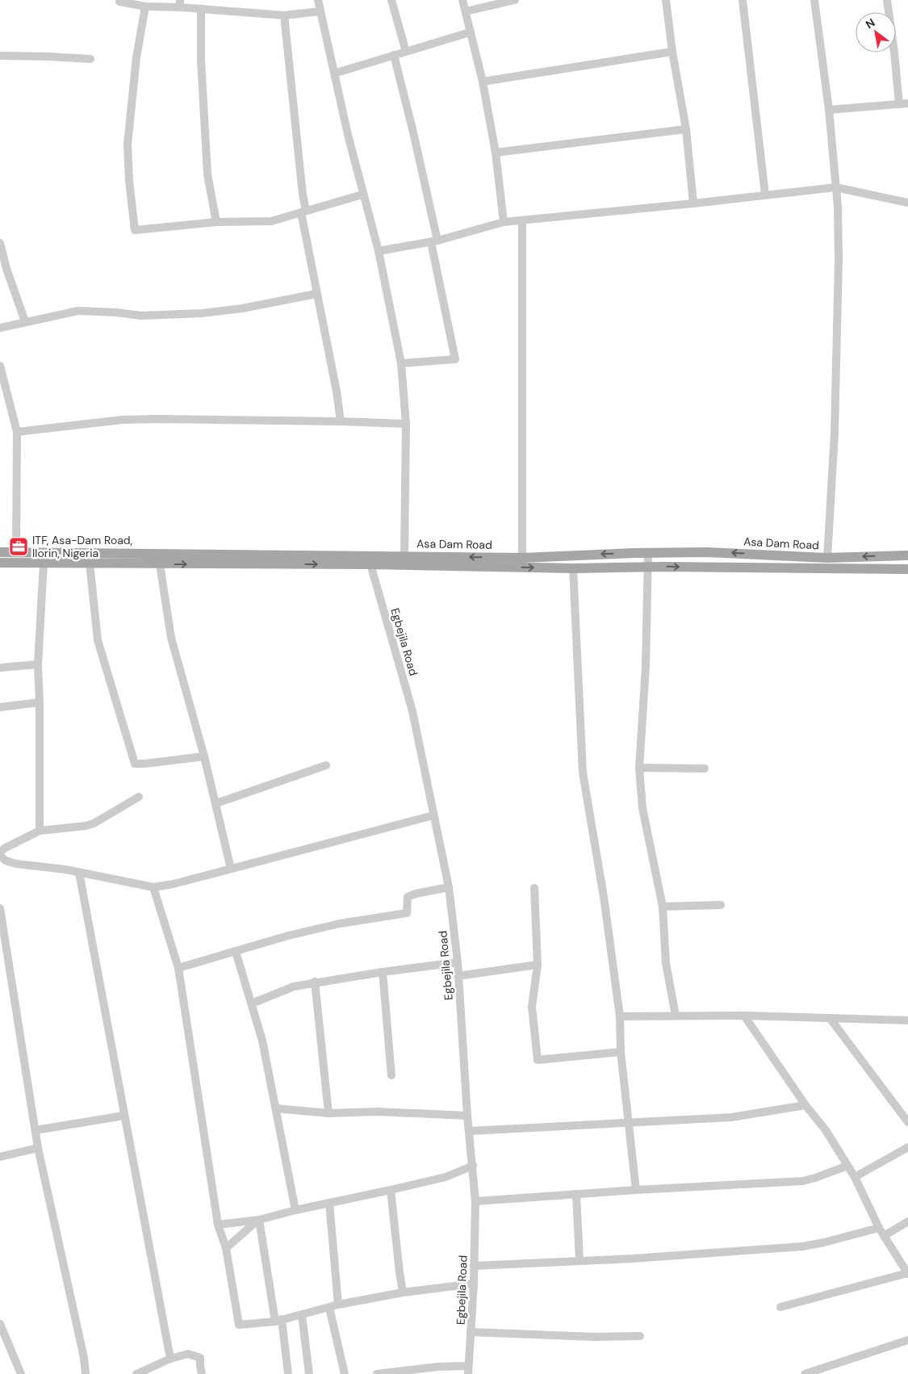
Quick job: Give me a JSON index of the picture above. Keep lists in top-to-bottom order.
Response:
{
  "streets": {
    "main road": ["Asa Dam Road"],
    "street": ["Egbejila Road"]
  },
  "crossings": [
    ["Asa Dam Road", "Egbejila Road"]
  ],
  "places": {
    "office": ["ITF, Asa-Dam Road, Ilorin, Nigeria"]
  },
  "north": "top left"
}
